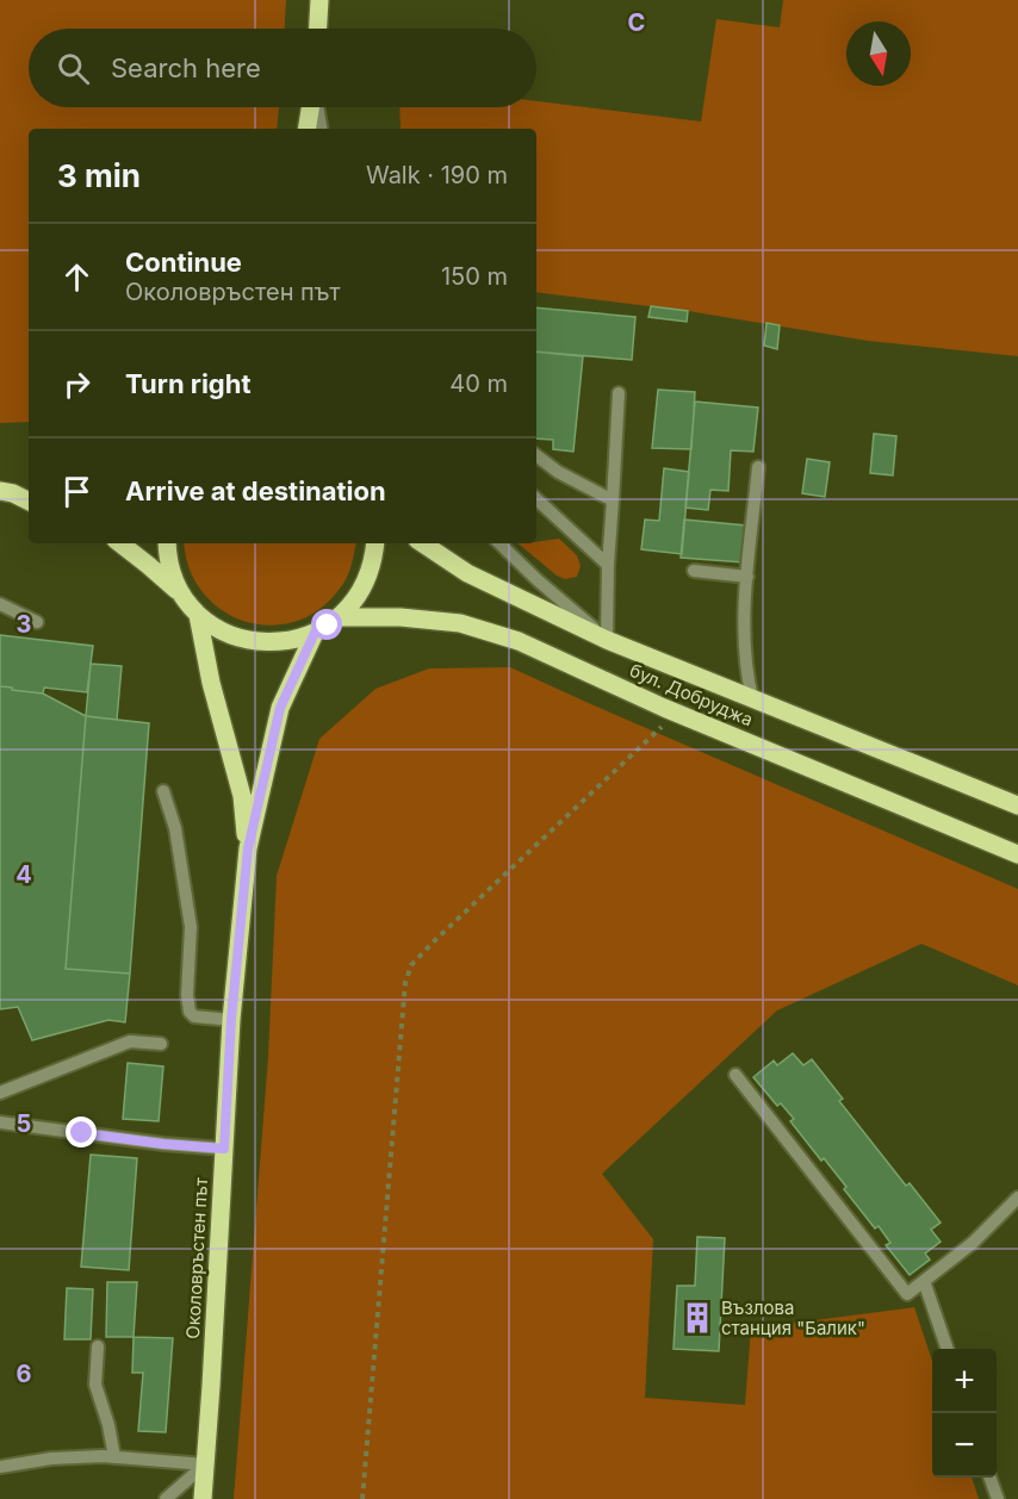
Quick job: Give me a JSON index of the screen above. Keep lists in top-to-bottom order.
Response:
{
  "streets": {
    "main road": ["бул. Добруджа", "Околовръстен път"]
  },
  "places": {
    "building": ["Възлова станция \"Балик\""]
  },
  "north": "bottom",
  "page": {
    "search": "Search here",
    "heading": ["3 min", "Walk · 190 m"],
    "list": [
      ["Continue", "Околовръстен път", "150 m"],
      ["Turn right", "40 m"],
      "Arrive at destination"
    ],
    "map_buttons": ["+", "−"]
  },
  "grid": {
    "columns": ["C"],
    "rows": [
      "3",
      "4",
      "5",
      "6"
    ]
  }
}
